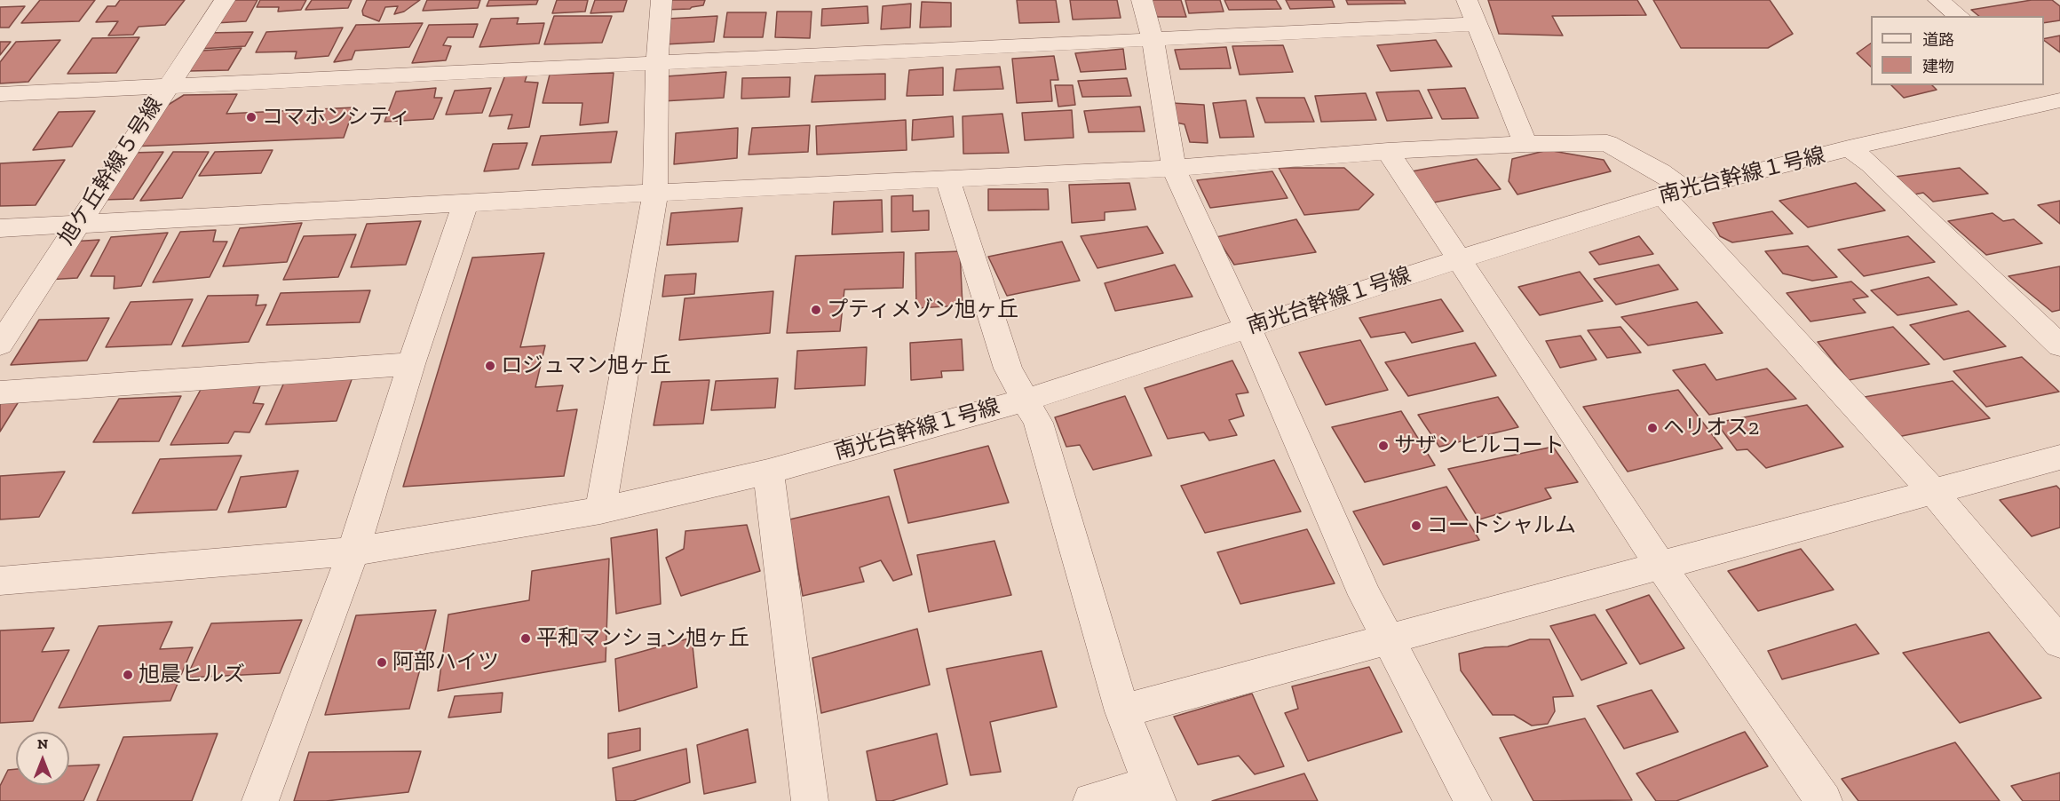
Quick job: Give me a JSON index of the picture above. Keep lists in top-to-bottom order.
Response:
{
  "streets": {
    "street": ["旭ケ丘幹線５号線", "南光台幹線１号線"]
  },
  "places": [
    "コマホンシティ",
    "プティメゾン旭ヶ丘",
    "ロジュマン旭ヶ丘",
    "ヘリオス2",
    "サザンヒルコート",
    "コートシャルム",
    "平和マンション旭ヶ丘",
    "阿部ハイツ",
    "旭晨ヒルズ"
  ],
  "legend": ["道路", "建物"],
  "north": "top"
}
